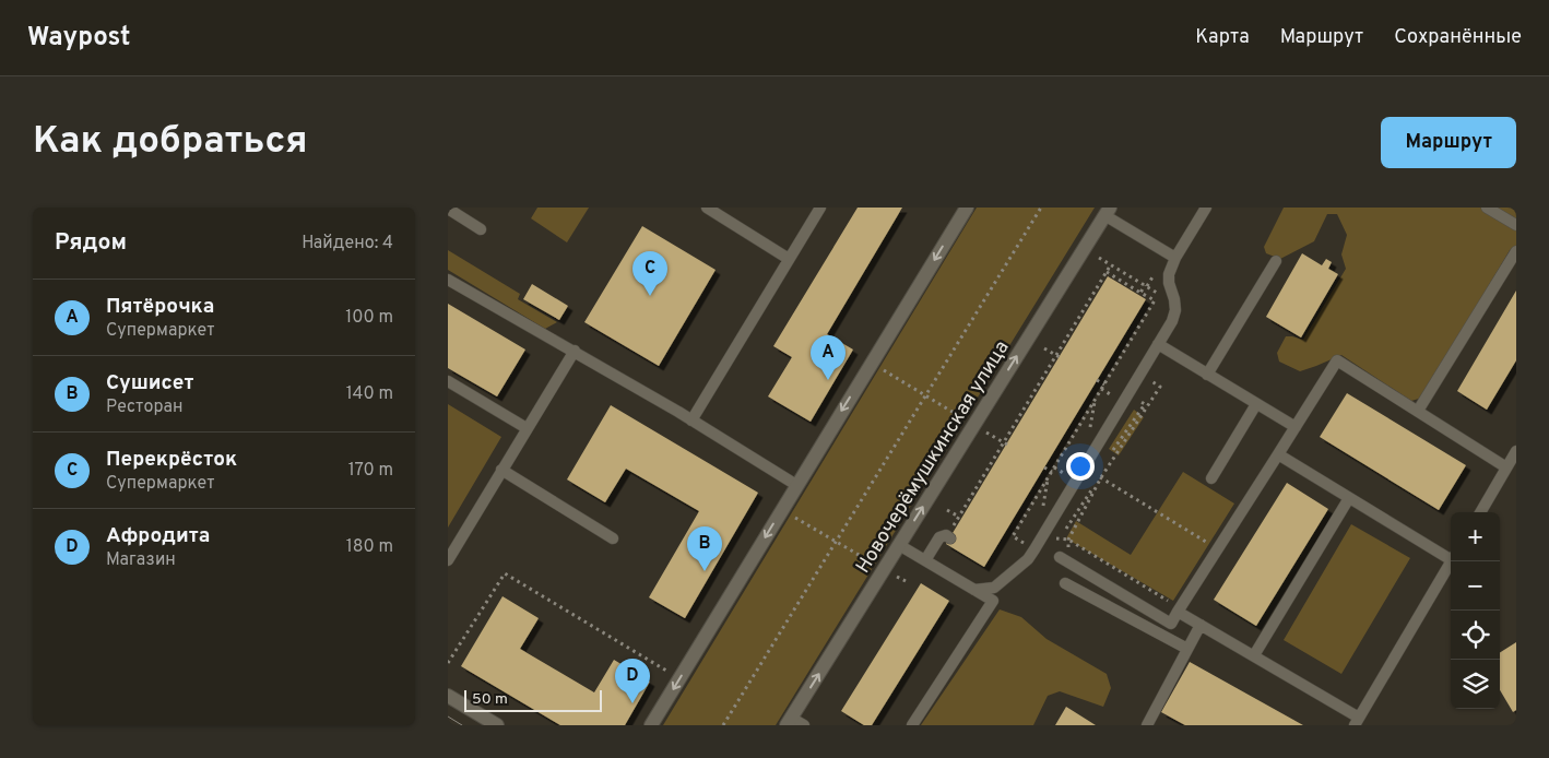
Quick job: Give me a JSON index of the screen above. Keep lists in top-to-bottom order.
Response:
{
  "streets": {
    "street": ["Новочерёмушкинская улица"]
  },
  "scale_bar": "50 m",
  "page": {
    "header": "Waypost",
    "nav": ["Карта", "Маршрут", "Сохранённые"],
    "buttons": "Маршрут",
    "title": "Как добраться",
    "heading": ["Рядом", "Найдено: 4"],
    "pins": [
      "C",
      "A",
      "B",
      "D"
    ],
    "list": [
      {
        "mark": "A",
        "name": "Пятёрочка",
        "note": "Супермаркет",
        "value": "100 m"
      },
      {
        "mark": "B",
        "name": "Сушисет",
        "note": "Ресторан",
        "value": "140 m"
      },
      {
        "mark": "C",
        "name": "Перекрёсток",
        "note": "Супермаркет",
        "value": "170 m"
      },
      {
        "mark": "D",
        "name": "Афродита",
        "note": "Магазин",
        "value": "180 m"
      }
    ],
    "map_buttons": ["+", "−"],
    "scale": "50 m"
  }
}
